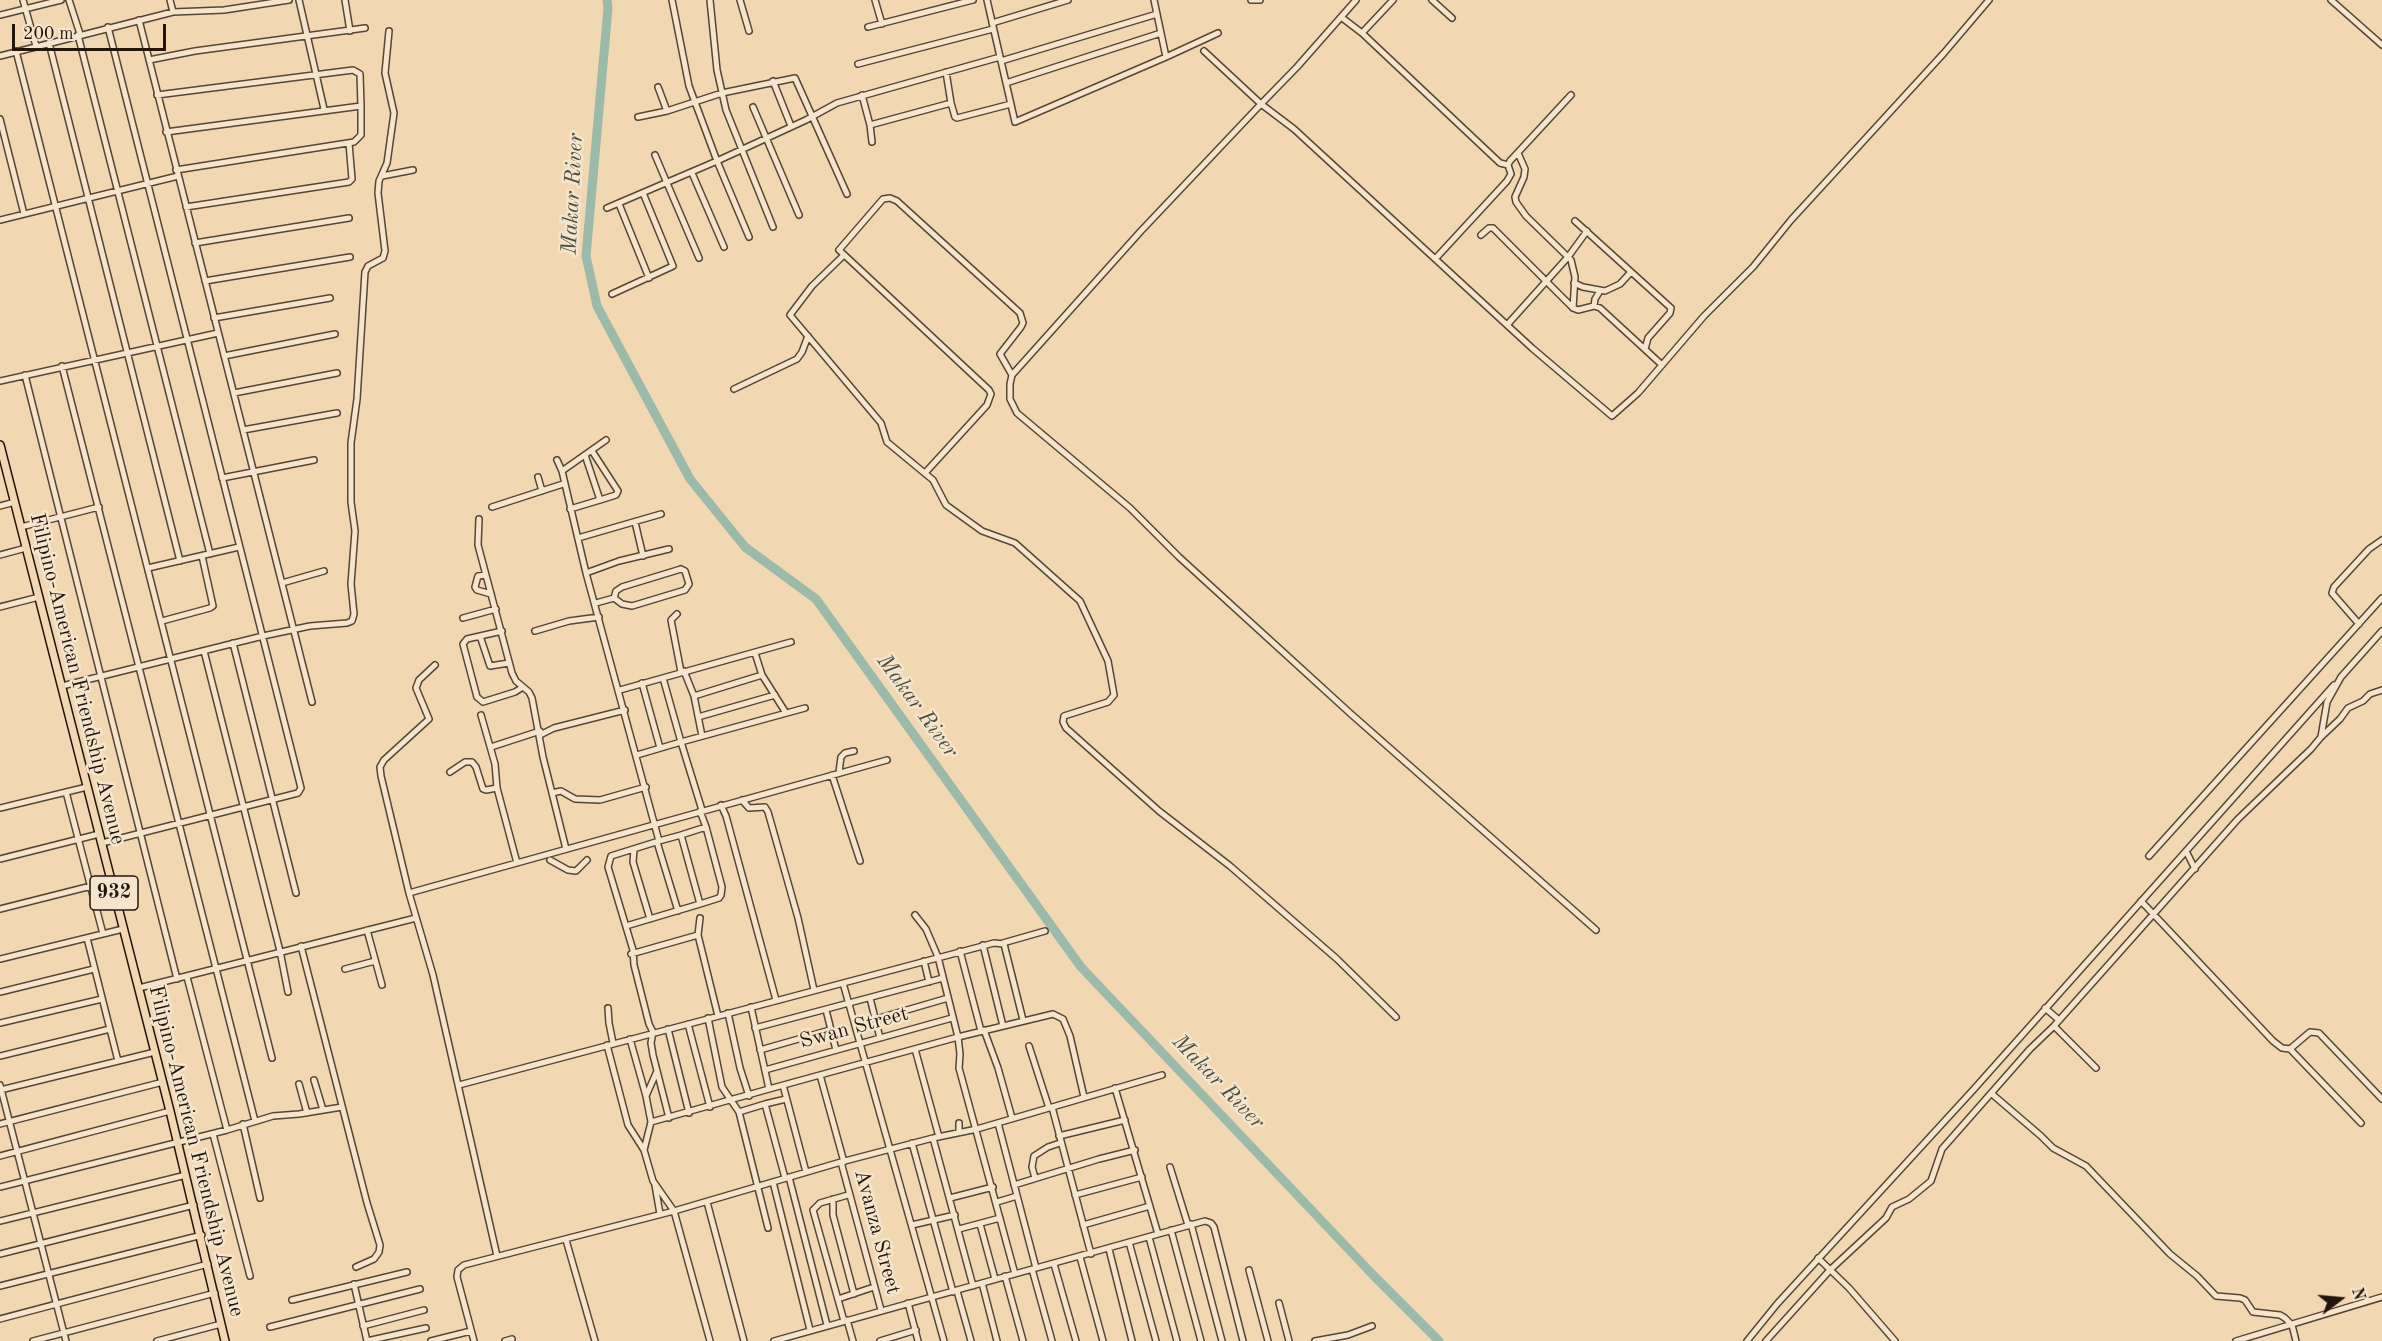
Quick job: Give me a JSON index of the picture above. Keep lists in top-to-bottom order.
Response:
{
  "streets": {
    "main road": ["Filipino-American Friendship Avenue", "932"],
    "street": ["Swan Street", "Avanza Street"]
  },
  "water": ["Makar River"],
  "scale_bar": "200 m",
  "north": "right"
}
